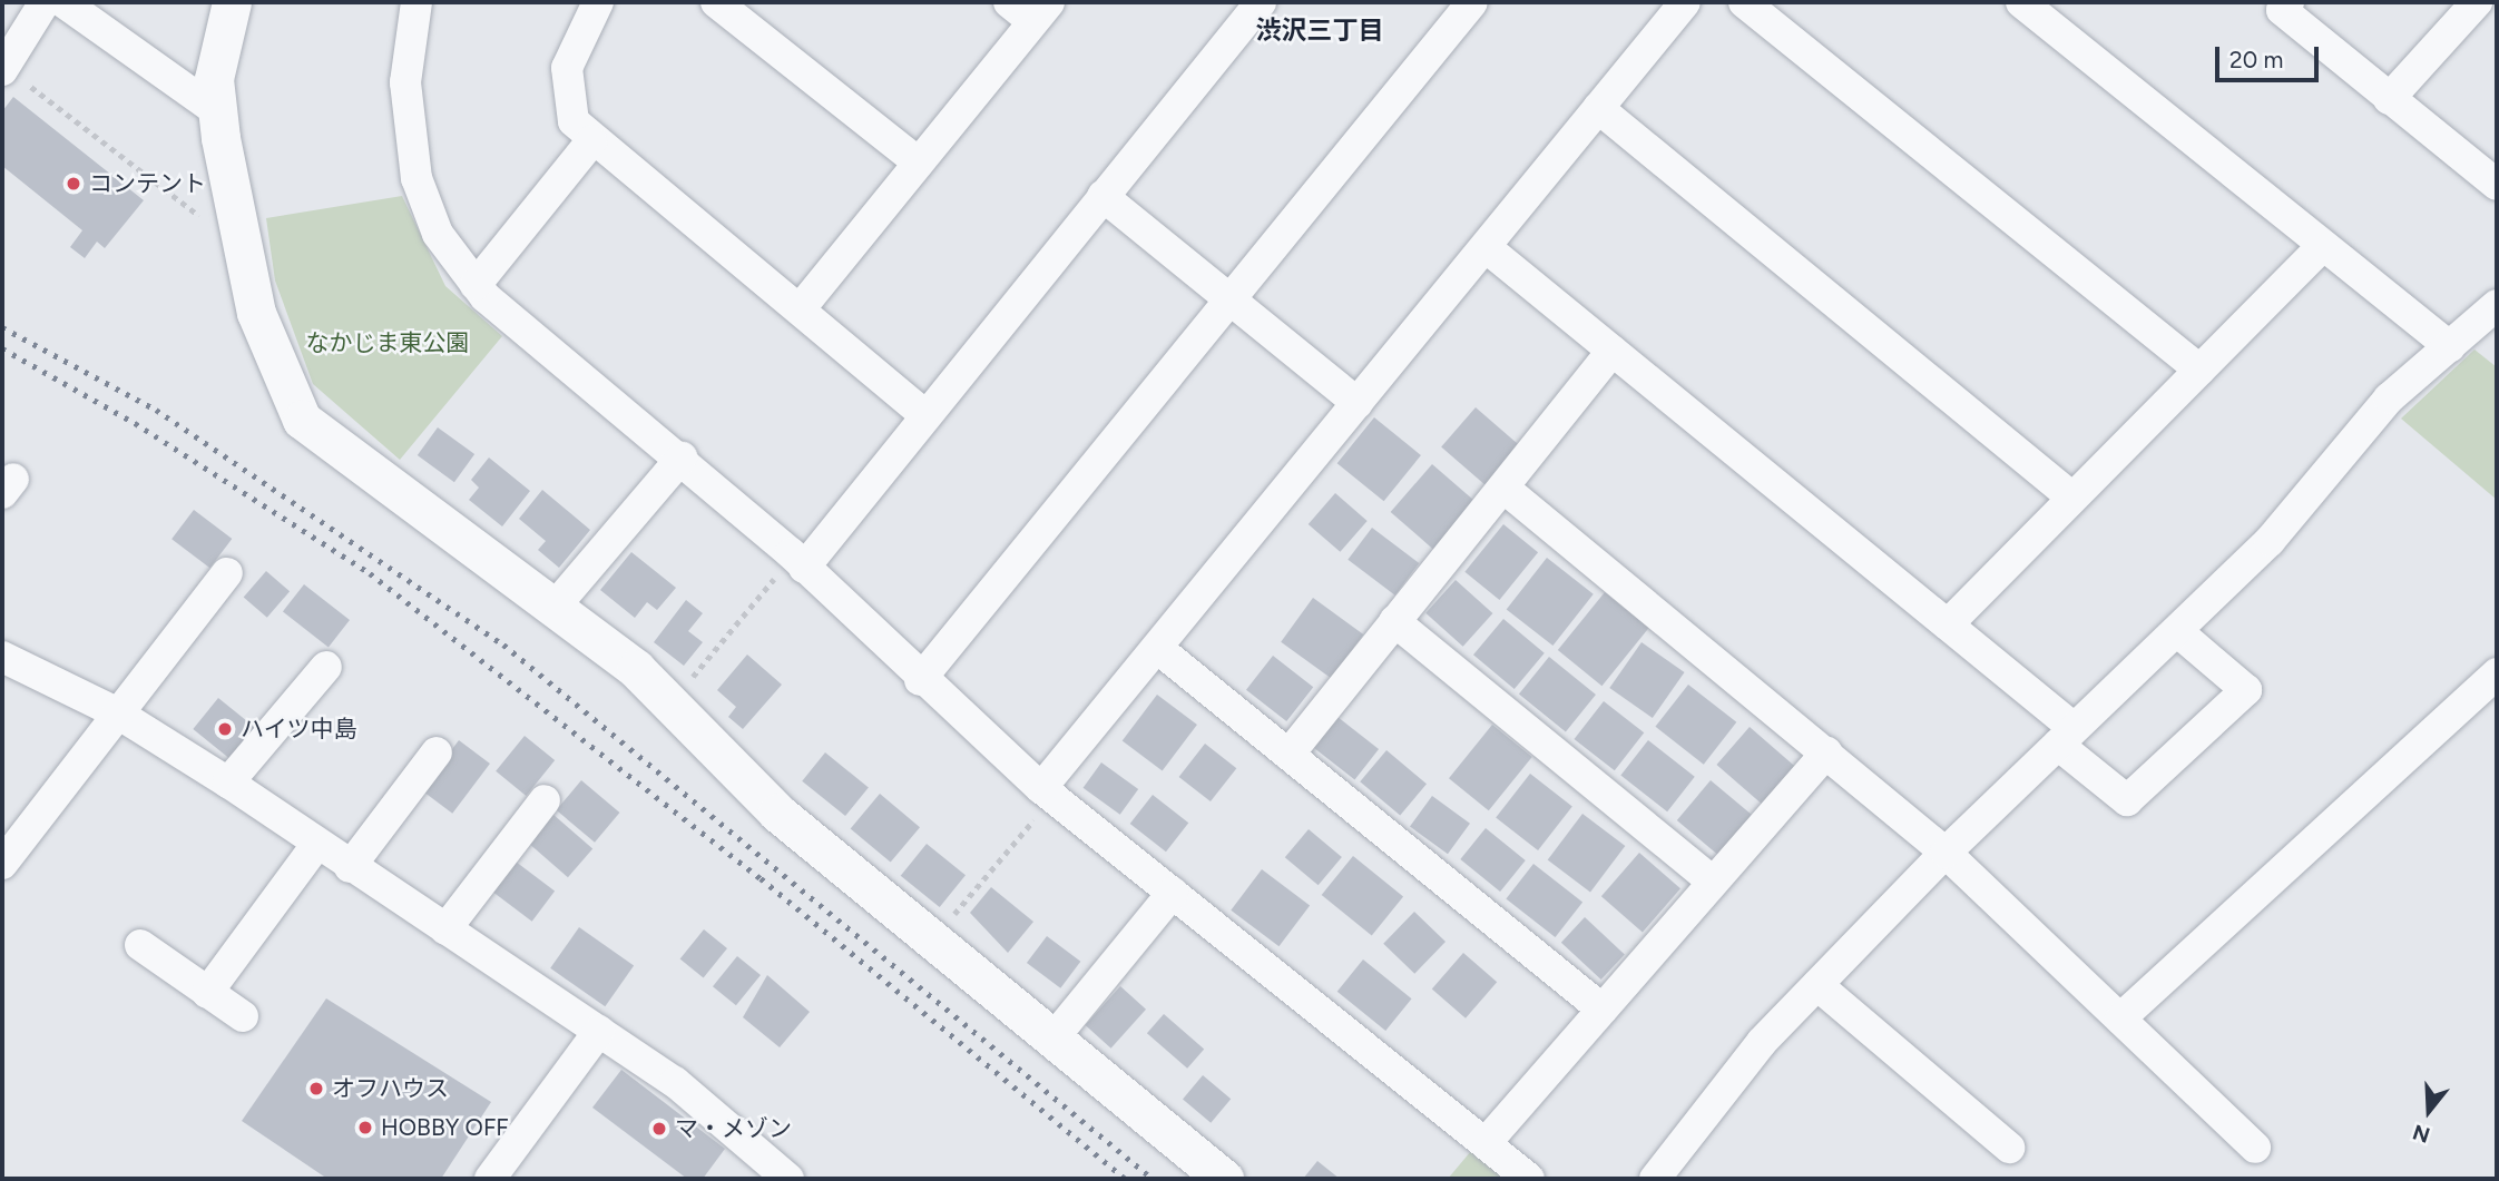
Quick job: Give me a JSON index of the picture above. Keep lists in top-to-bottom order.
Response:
{
  "districts": ["渋沢三丁目"],
  "parks": ["なかじま東公園"],
  "places": [
    "コンテント",
    "ハイツ中島",
    "オフハウス",
    "HOBBY OFF",
    "マ・メゾン"
  ],
  "scale_bar": "20 m",
  "north": "bottom"
}
